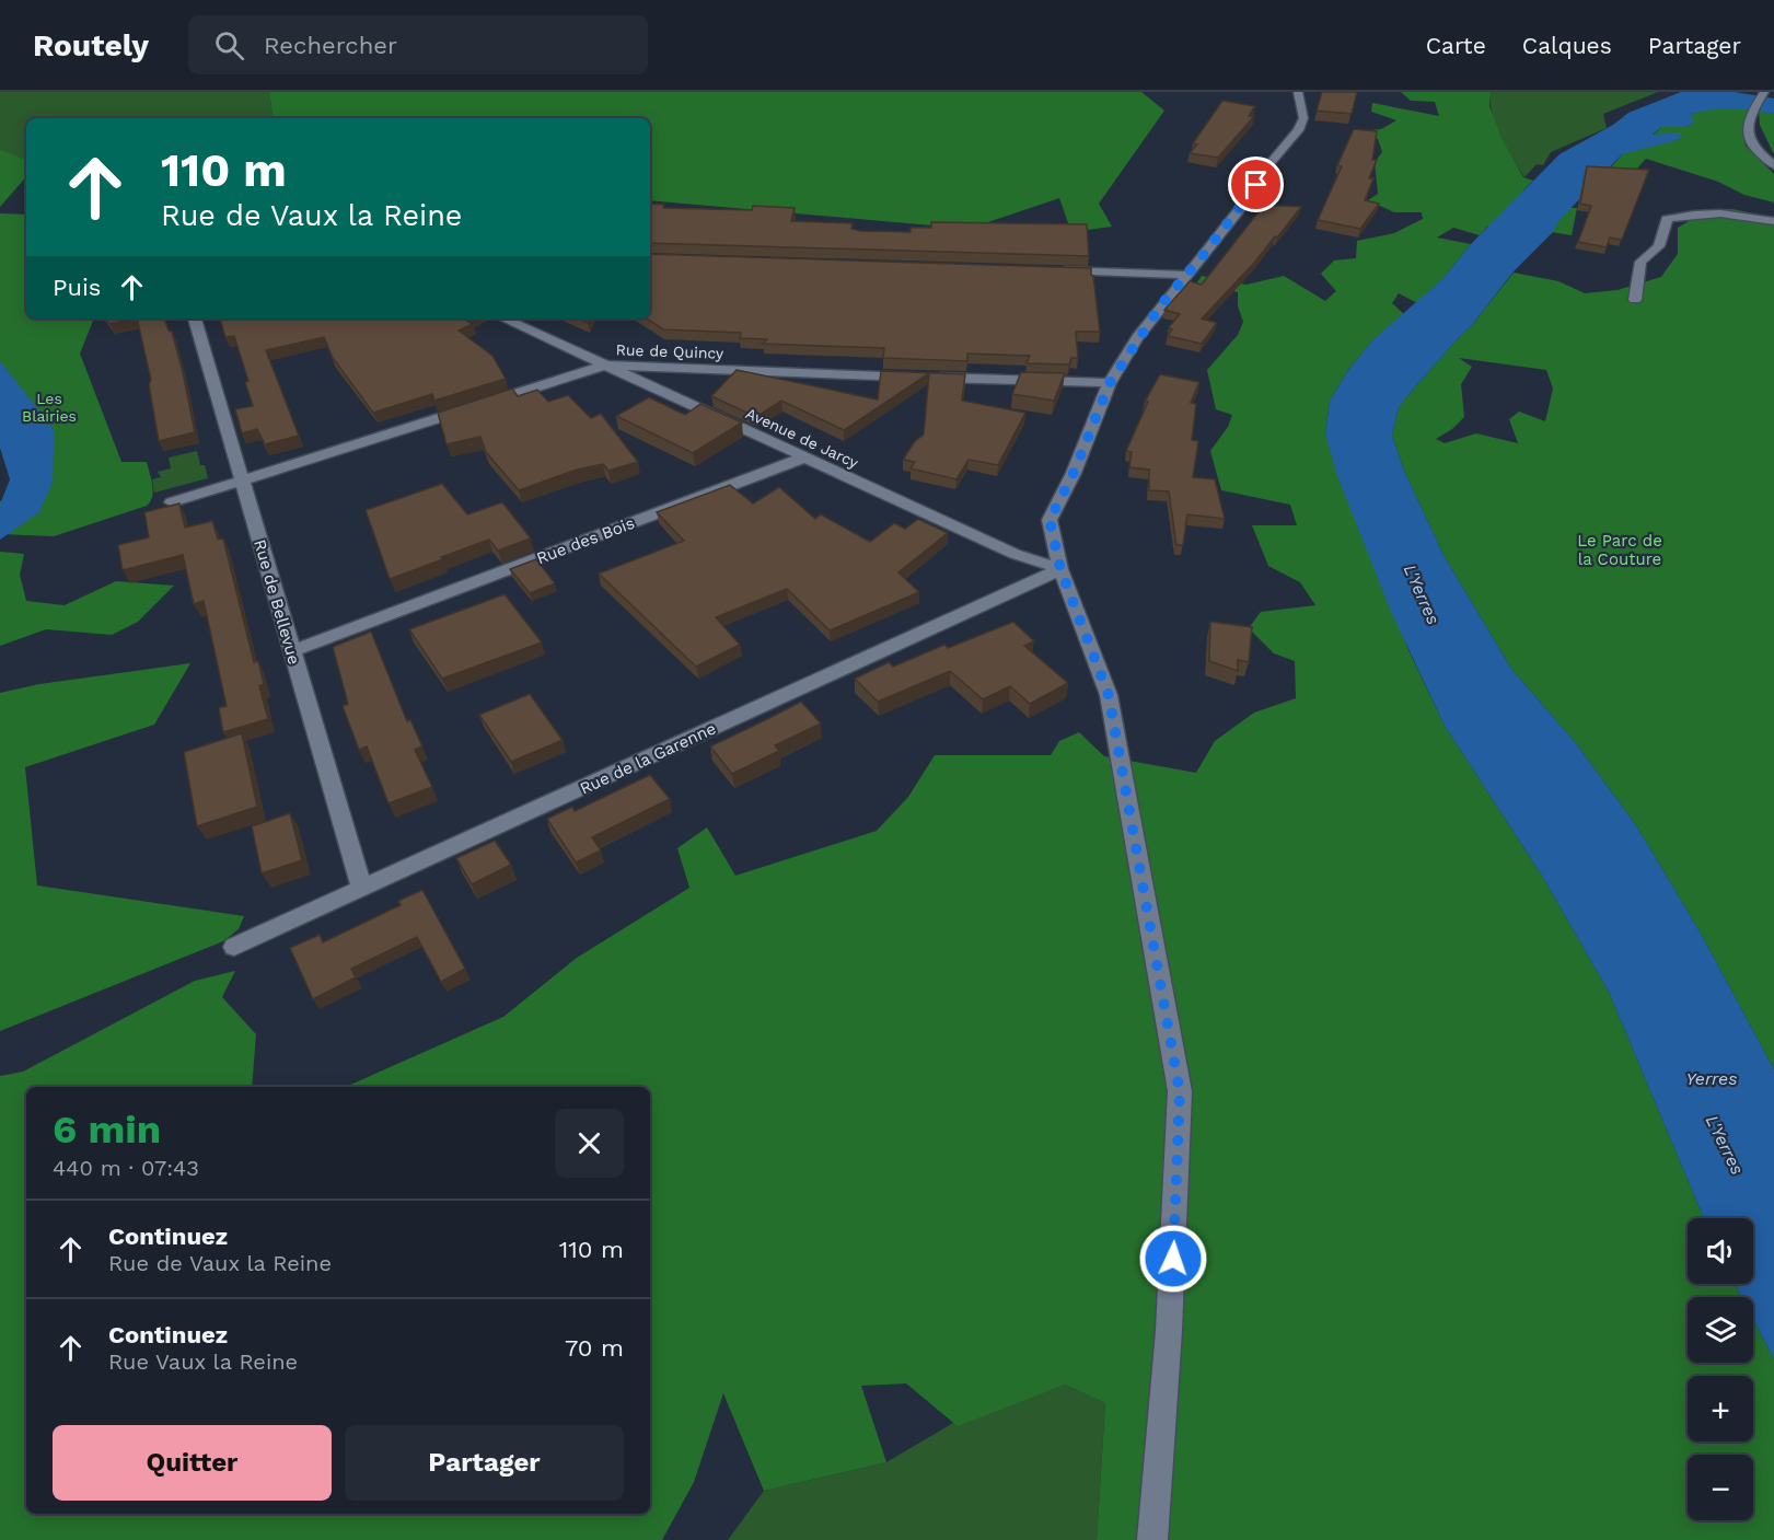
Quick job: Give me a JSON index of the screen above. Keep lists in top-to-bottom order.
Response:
{
  "streets": {
    "street": [
      "Rue de Quincy",
      "Avenue de Jarcy",
      "Rue des Bois",
      "Rue de Bellevue",
      "Rue de la Garenne"
    ]
  },
  "crossings": [
    ["Rue de Quincy", "Avenue de Jarcy"],
    ["Rue de Quincy", "Rue de Bellevue"],
    ["Avenue de Jarcy", "Rue des Bois"],
    ["Avenue de Jarcy", "Rue de la Garenne"],
    ["Rue des Bois", "Rue de Bellevue"],
    ["Rue de Bellevue", "Rue de la Garenne"]
  ],
  "water": ["L'Yerres", "Yerres"],
  "parks": ["Les Blairies", "Le Parc de la Couture"],
  "page": {
    "header": "Routely",
    "search": "Rechercher",
    "nav": ["Carte", "Calques", "Partager"],
    "turn": ["110 m", "Rue de Vaux la Reine"],
    "then": "Puis",
    "heading": ["6 min", "440 m · 07:43"],
    "list": [
      {
        "name": "Continuez",
        "note": "Rue de Vaux la Reine",
        "value": "110 m"
      },
      {
        "name": "Continuez",
        "note": "Rue Vaux la Reine",
        "value": "70 m"
      }
    ],
    "map_buttons": ["+", "−"],
    "buttons": ["Quitter", "Partager"]
  }
}
